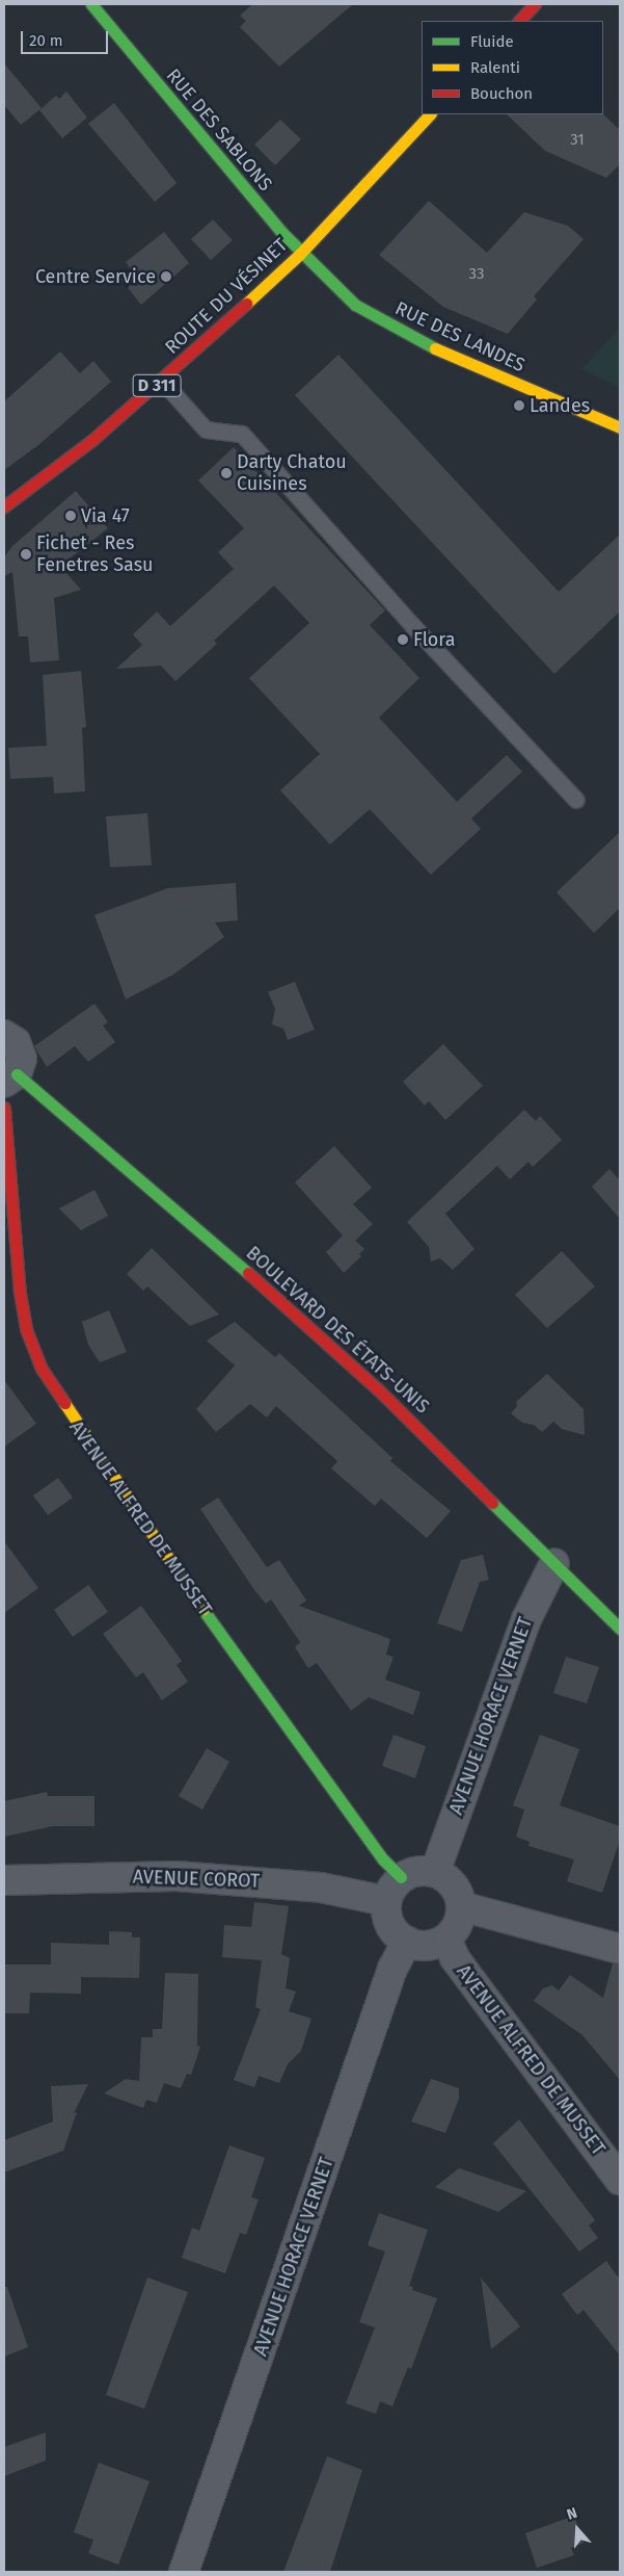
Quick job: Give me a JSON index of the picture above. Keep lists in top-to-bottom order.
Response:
{
  "streets": {
    "street": [
      "RUE DES SABLONS",
      "ROUTE DU VÉSINET",
      "RUE DES LANDES",
      "D 311",
      "BOULEVARD DES ÉTATS-UNIS",
      "AVENUE ALFRED DE MUSSET",
      "AVENUE HORACE VERNET",
      "AVENUE COROT"
    ]
  },
  "crossings": [
    ["RUE DES SABLONS", "ROUTE DU VÉSINET"],
    ["RUE DES SABLONS", "RUE DES LANDES"],
    ["ROUTE DU VÉSINET", "RUE DES LANDES"],
    ["BOULEVARD DES ÉTATS-UNIS", "AVENUE HORACE VERNET"],
    ["AVENUE ALFRED DE MUSSET", "AVENUE HORACE VERNET"],
    ["AVENUE ALFRED DE MUSSET", "AVENUE COROT"],
    ["AVENUE HORACE VERNET", "AVENUE COROT"]
  ],
  "places": [
    "Centre Service",
    "Landes",
    "Darty Chatou Cuisines",
    "Via 47",
    "Fichet - Res Fenetres Sasu",
    "Flora"
  ],
  "house_numbers": ["31", "33"],
  "legend": ["Fluide", "Ralenti", "Bouchon"],
  "scale_bar": "20 m",
  "north": "top"
}
